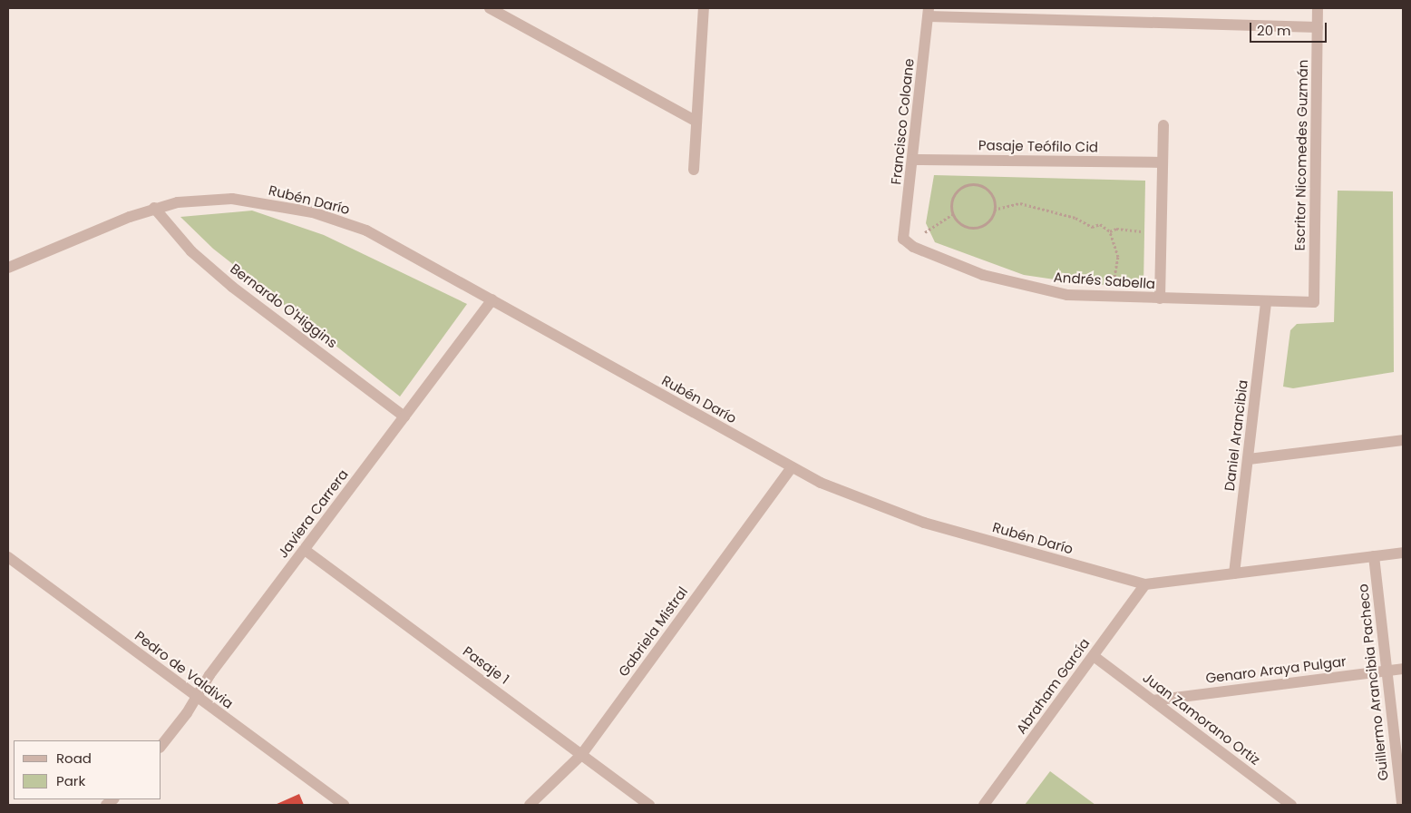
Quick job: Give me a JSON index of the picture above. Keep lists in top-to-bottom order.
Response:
{
  "streets": {
    "street": [
      "Francisco Coloane",
      "Pasaje Teófilo Cid",
      "Escritor Nicomedes Guzmán",
      "Rubén Darío",
      "Andrés Sabella",
      "Bernardo O'Higgins",
      "Daniel Arancibia",
      "Javiera Carrera",
      "Gabriela Mistral",
      "Pasaje 1",
      "Pedro de Valdivia",
      "Genaro Araya Pulgar",
      "Guillermo Arancibia Pacheco",
      "Abraham García",
      "Juan Zamorano Ortiz"
    ]
  },
  "crossings": [
    ["Francisco Coloane", "Pasaje Teófilo Cid"],
    ["Francisco Coloane", "Andrés Sabella"],
    ["Escritor Nicomedes Guzmán", "Andrés Sabella"],
    ["Rubén Darío", "Bernardo O'Higgins"],
    ["Rubén Darío", "Daniel Arancibia"],
    ["Rubén Darío", "Javiera Carrera"],
    ["Rubén Darío", "Gabriela Mistral"],
    ["Rubén Darío", "Guillermo Arancibia Pacheco"],
    ["Rubén Darío", "Abraham García"],
    ["Andrés Sabella", "Daniel Arancibia"],
    ["Bernardo O'Higgins", "Javiera Carrera"],
    ["Javiera Carrera", "Pasaje 1"],
    ["Javiera Carrera", "Pedro de Valdivia"],
    ["Gabriela Mistral", "Pasaje 1"],
    ["Genaro Araya Pulgar", "Guillermo Arancibia Pacheco"],
    ["Genaro Araya Pulgar", "Juan Zamorano Ortiz"],
    ["Abraham García", "Juan Zamorano Ortiz"]
  ],
  "legend": ["Road", "Park"],
  "scale_bar": "20 m"
}
